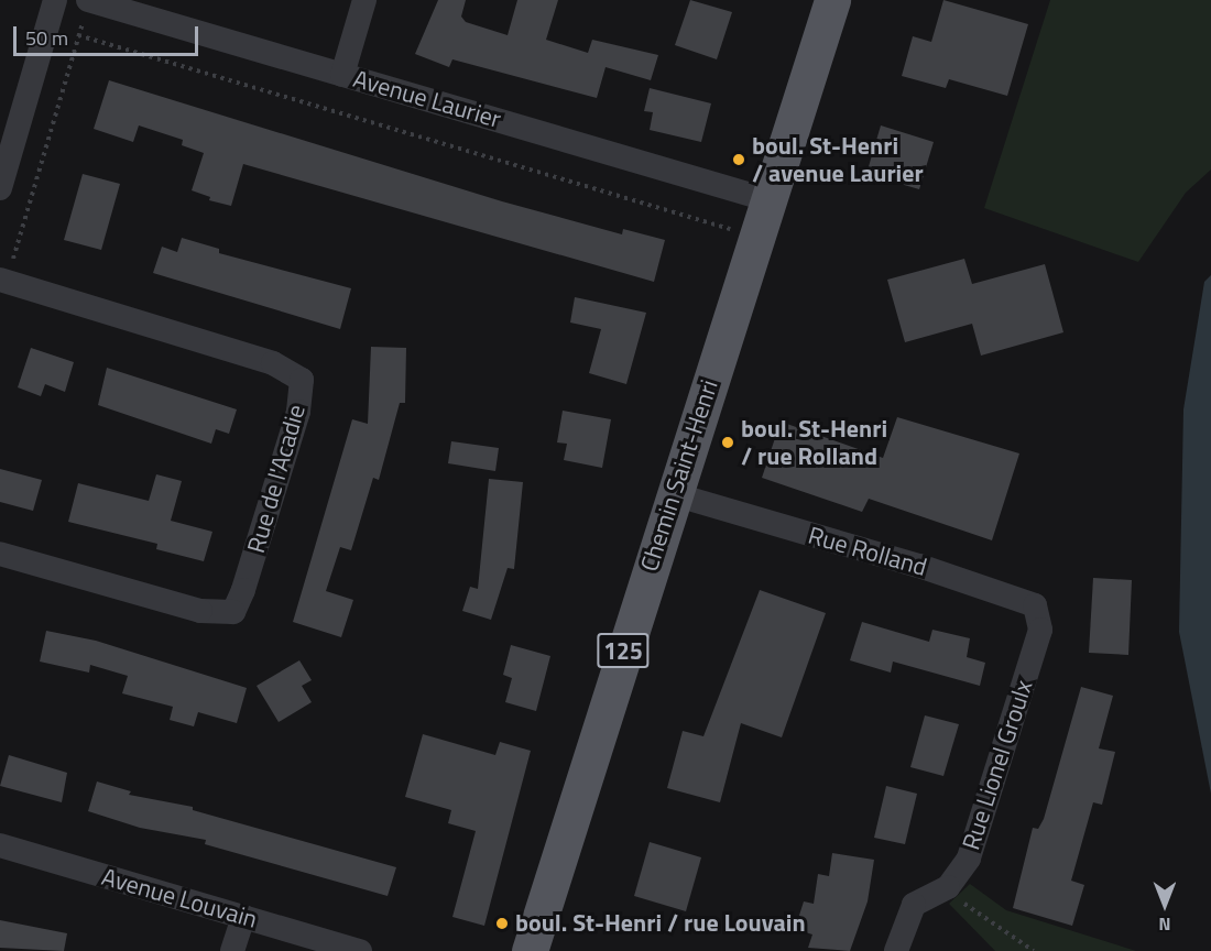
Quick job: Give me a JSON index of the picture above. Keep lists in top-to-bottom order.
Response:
{
  "streets": {
    "main road": ["Chemin Saint-Henri", "125"],
    "street": [
      "Avenue Laurier",
      "Rue de l'Acadie",
      "Rue Rolland",
      "Rue Lionel Groulx",
      "Avenue Louvain"
    ]
  },
  "crossings": [
    ["Avenue Laurier", "Chemin Saint-Henri"],
    ["Chemin Saint-Henri", "Rue Rolland"],
    ["Rue Rolland", "Rue Lionel Groulx"]
  ],
  "places": ["boul. St-Henri / avenue Laurier", "boul. St-Henri / rue Rolland", "boul. St-Henri / rue Louvain"],
  "scale_bar": "50 m",
  "north": "bottom"
}
